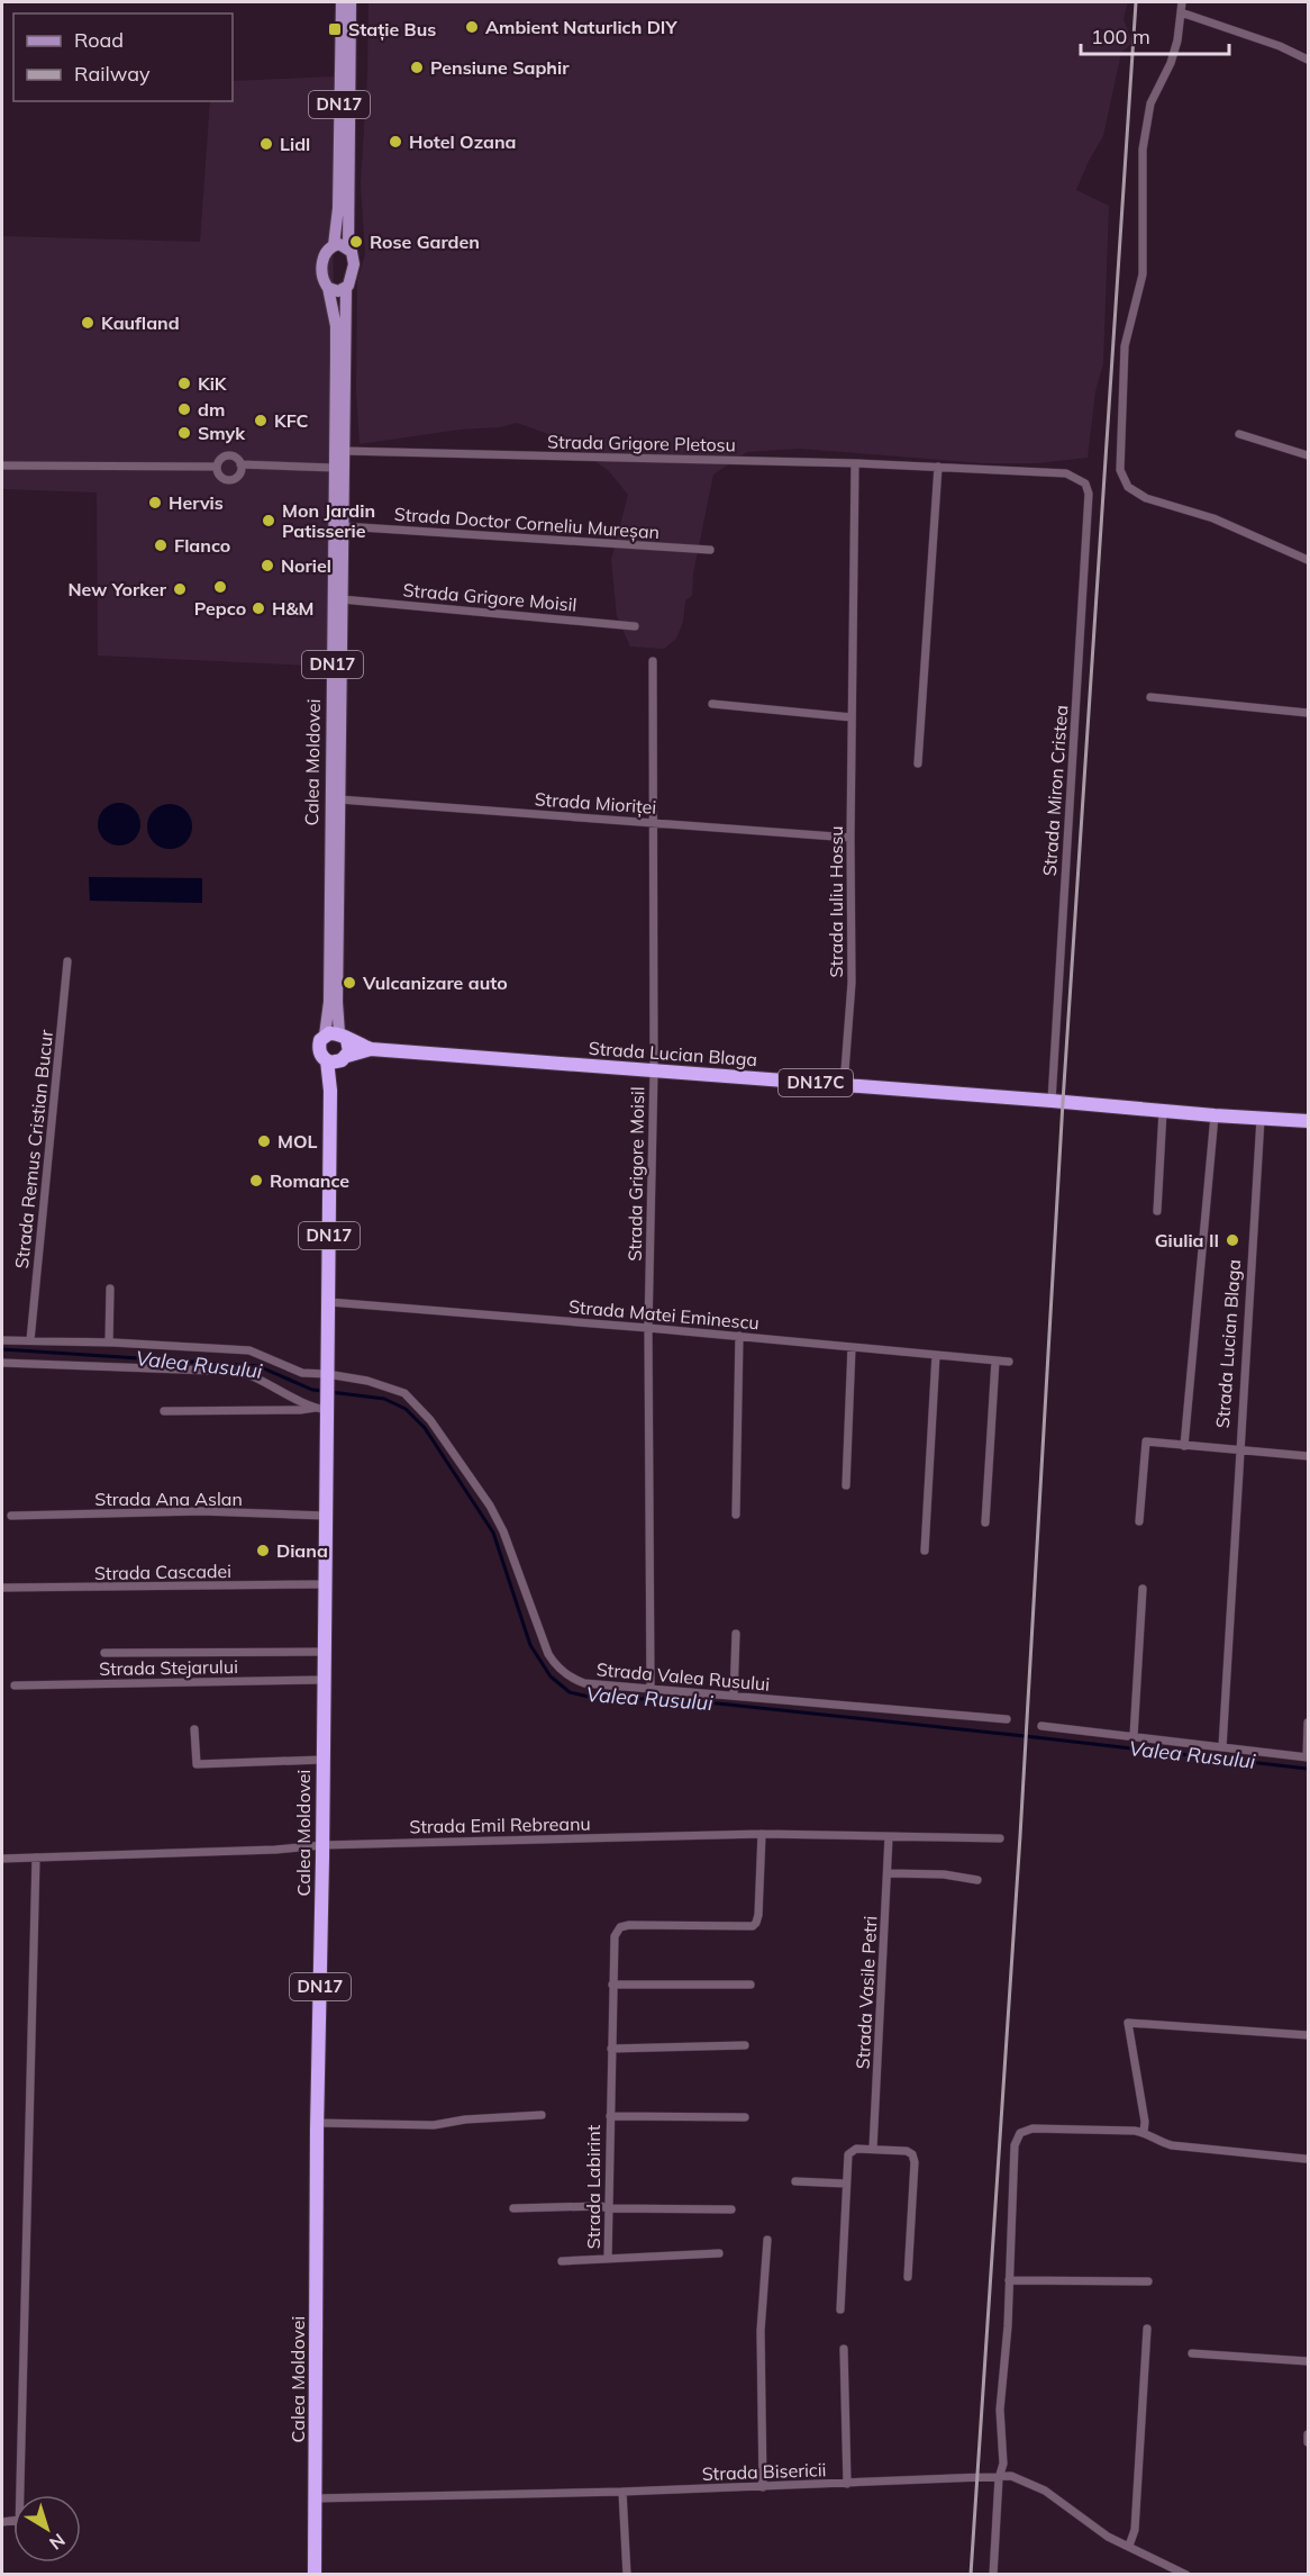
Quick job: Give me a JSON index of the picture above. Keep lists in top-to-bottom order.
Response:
{
  "streets": {
    "highway": [
      "DN17",
      "Calea Moldovei",
      "Strada Lucian Blaga",
      "DN17C"
    ],
    "street": [
      "Strada Grigore Pletosu",
      "Strada Doctor Corneliu Mureșan",
      "Strada Grigore Moisil",
      "Strada Miron Cristea",
      "Strada Mioriței",
      "Strada Iuliu Hossu",
      "Strada Remus Cristian Bucur",
      "Strada Matei Eminescu",
      "Strada Ana Aslan",
      "Strada Cascadei",
      "Strada Stejarului",
      "Strada Valea Rusului",
      "Strada Emil Rebreanu",
      "Strada Vasile Petri",
      "Strada Labirint",
      "Strada Bisericii"
    ]
  },
  "crossings": [
    ["DN17", "Calea Moldovei"],
    ["DN17", "Strada Lucian Blaga"],
    ["Strada Grigore Pletosu", "Calea Moldovei"],
    ["Strada Grigore Pletosu", "Strada Miron Cristea"],
    ["Strada Grigore Pletosu", "Strada Iuliu Hossu"],
    ["Strada Doctor Corneliu Mureșan", "Calea Moldovei"],
    ["Strada Grigore Moisil", "Calea Moldovei"],
    ["Strada Grigore Moisil", "Strada Mioriței"],
    ["Strada Grigore Moisil", "Strada Lucian Blaga"],
    ["Strada Grigore Moisil", "Strada Matei Eminescu"],
    ["Strada Grigore Moisil", "Strada Valea Rusului"],
    ["Calea Moldovei", "Strada Mioriței"],
    ["Calea Moldovei", "Strada Lucian Blaga"],
    ["Calea Moldovei", "Strada Matei Eminescu"],
    ["Calea Moldovei", "Strada Ana Aslan"],
    ["Calea Moldovei", "Strada Cascadei"],
    ["Calea Moldovei", "Strada Stejarului"],
    ["Calea Moldovei", "Strada Valea Rusului"],
    ["Calea Moldovei", "Strada Emil Rebreanu"],
    ["Calea Moldovei", "Strada Bisericii"],
    ["Strada Miron Cristea", "Strada Lucian Blaga"],
    ["Strada Mioriței", "Strada Iuliu Hossu"],
    ["Strada Iuliu Hossu", "Strada Lucian Blaga"],
    ["Strada Remus Cristian Bucur", "Strada Valea Rusului"],
    ["Strada Emil Rebreanu", "Strada Vasile Petri"],
    ["Strada Emil Rebreanu", "Strada Labirint"]
  ],
  "water": ["Valea Rusului"],
  "places": {
    "other": [
      "Ambient Naturlich DIY",
      "Pensiune Saphir",
      "Hotel Ozana",
      "Lidl",
      "Rose Garden",
      "Kaufland",
      "KiK",
      "dm",
      "KFC",
      "Smyk",
      "Hervis",
      "Mon Jardin Patisserie",
      "Flanco",
      "Noriel",
      "Pepco",
      "New Yorker",
      "H&M",
      "Vulcanizare auto",
      "MOL",
      "Romance",
      "Giulia II",
      "Diana"
    ],
    "transit": ["Stație Bus"]
  },
  "legend": ["Road", "Railway"],
  "scale_bar": "100 m",
  "north": "bottom right"
}
